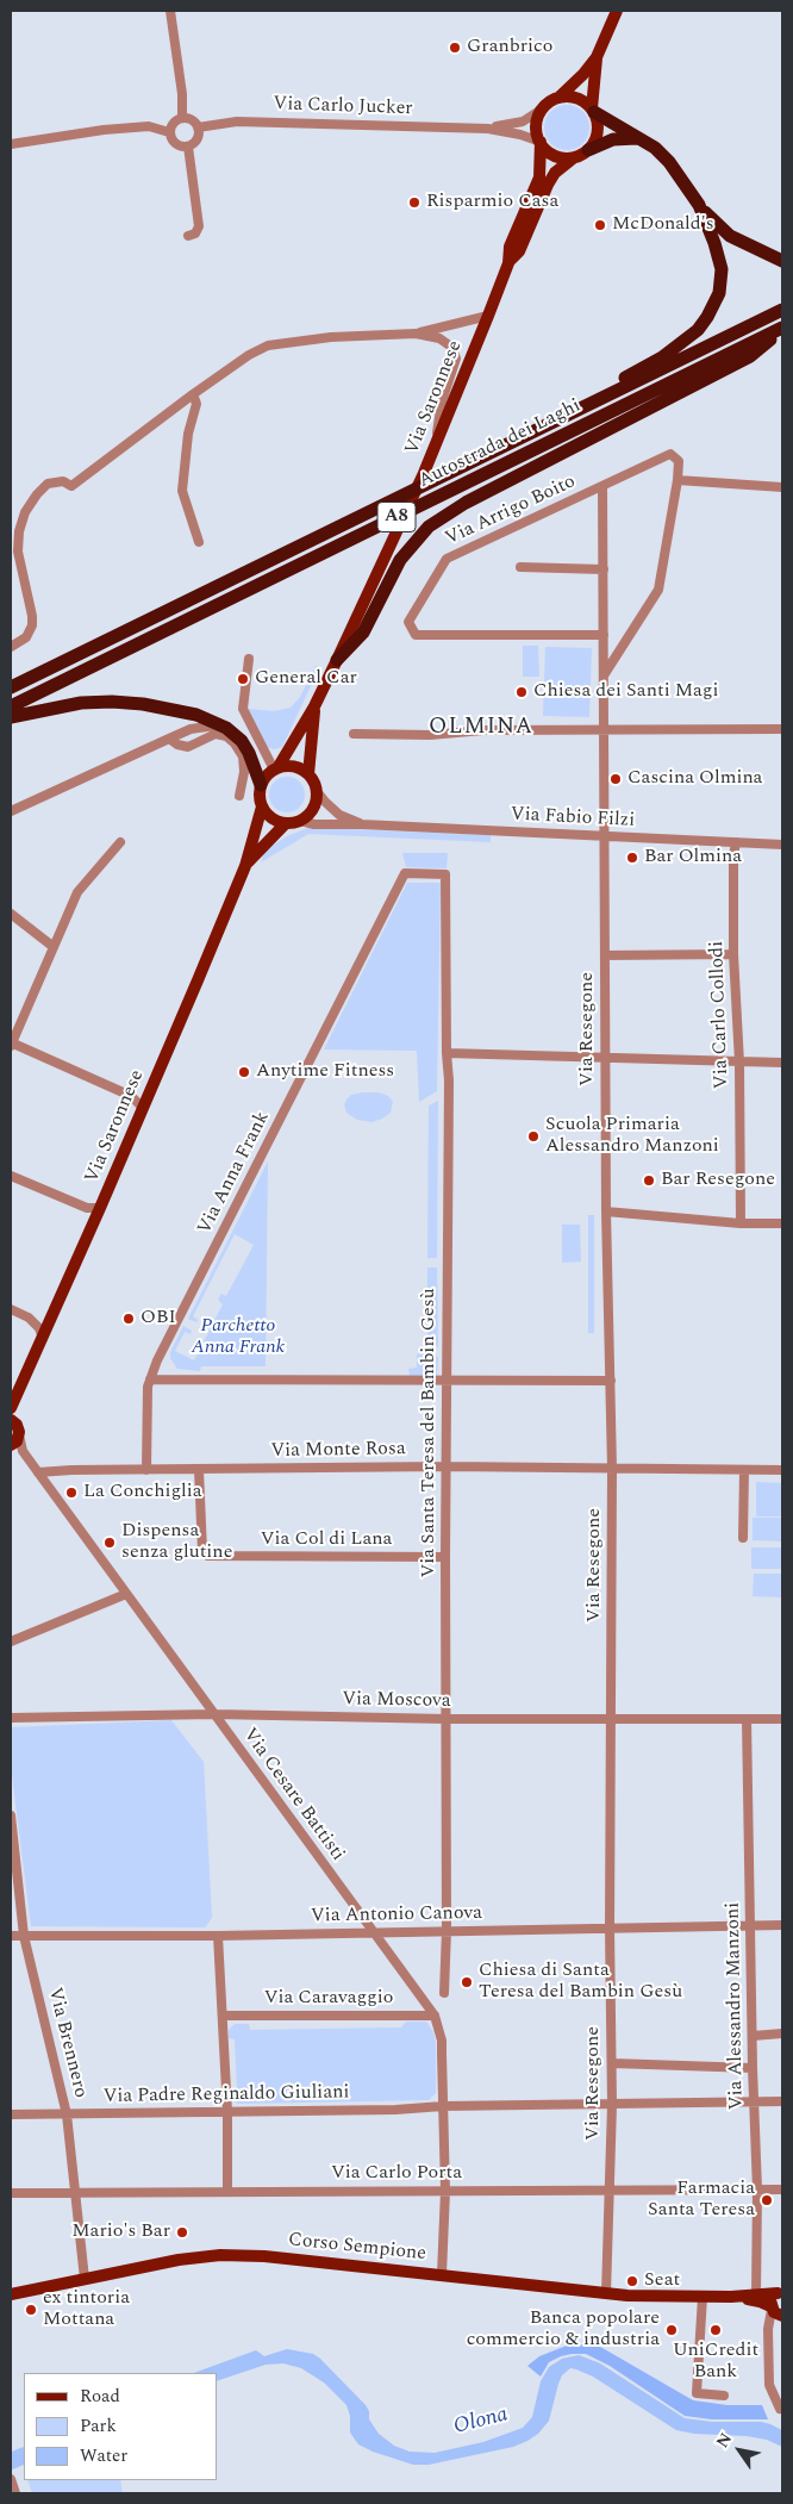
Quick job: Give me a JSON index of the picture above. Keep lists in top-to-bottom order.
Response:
{
  "streets": {
    "highway": ["Autostrada dei Laghi", "A8"],
    "main road": ["Via Saronnese", "Corso Sempione"],
    "street": [
      "Via Carlo Jucker",
      "Via Arrigo Boito",
      "Via Fabio Filzi",
      "Via Carlo Collodi",
      "Via Resegone",
      "Via Anna Frank",
      "Via Santa Teresa del Bambin Gesù",
      "Via Monte Rosa",
      "Via Col di Lana",
      "Via Moscova",
      "Via Cesare Battisti",
      "Via Antonio Canova",
      "Via Caravaggio",
      "Via Alessandro Manzoni",
      "Via Brennero",
      "Via Padre Reginaldo Giuliani",
      "Via Carlo Porta"
    ]
  },
  "crossings": [
    ["Via Carlo Jucker", "Via Saronnese"],
    ["Via Saronnese", "Via Fabio Filzi"],
    ["Via Saronnese", "Via Cesare Battisti"],
    ["Via Arrigo Boito", "Via Resegone"],
    ["Via Fabio Filzi", "Via Carlo Collodi"],
    ["Via Fabio Filzi", "Via Resegone"],
    ["Via Resegone", "Via Monte Rosa"],
    ["Via Resegone", "Via Moscova"],
    ["Via Resegone", "Via Antonio Canova"],
    ["Via Resegone", "Via Padre Reginaldo Giuliani"],
    ["Via Resegone", "Via Carlo Porta"],
    ["Via Resegone", "Corso Sempione"],
    ["Via Anna Frank", "Via Santa Teresa del Bambin Gesù"],
    ["Via Anna Frank", "Via Monte Rosa"],
    ["Via Santa Teresa del Bambin Gesù", "Via Monte Rosa"],
    ["Via Santa Teresa del Bambin Gesù", "Via Col di Lana"],
    ["Via Santa Teresa del Bambin Gesù", "Via Moscova"],
    ["Via Santa Teresa del Bambin Gesù", "Via Antonio Canova"],
    ["Via Monte Rosa", "Via Col di Lana"],
    ["Via Monte Rosa", "Via Cesare Battisti"],
    ["Via Moscova", "Via Cesare Battisti"],
    ["Via Moscova", "Via Alessandro Manzoni"],
    ["Via Cesare Battisti", "Via Antonio Canova"],
    ["Via Cesare Battisti", "Via Caravaggio"],
    ["Via Antonio Canova", "Via Alessandro Manzoni"],
    ["Via Antonio Canova", "Via Brennero"],
    ["Via Alessandro Manzoni", "Via Padre Reginaldo Giuliani"],
    ["Via Alessandro Manzoni", "Via Carlo Porta"],
    ["Via Alessandro Manzoni", "Corso Sempione"],
    ["Via Brennero", "Via Padre Reginaldo Giuliani"],
    ["Via Brennero", "Via Carlo Porta"],
    ["Via Brennero", "Corso Sempione"]
  ],
  "districts": ["OLMINA"],
  "water": ["Olona"],
  "parks": ["Parchetto Anna Frank"],
  "places": [
    "Granbrico",
    "Risparmio Casa",
    "McDonald's",
    "General Car",
    "Chiesa dei Santi Magi",
    "Cascina Olmina",
    "Bar Olmina",
    "Anytime Fitness",
    "Scuola Primaria Alessandro Manzoni",
    "Bar Resegone",
    "OBI",
    "La Conchiglia",
    "Dispensa senza glutine",
    "Chiesa di Santa Teresa del Bambin Gesù",
    "Farmacia Santa Teresa",
    "Mario's Bar",
    "Seat",
    "ex tintoria Mottana",
    "Banca popolare commercio & industria",
    "UniCredit Bank"
  ],
  "legend": ["Road", "Park", "Water"],
  "north": "top left"
}
